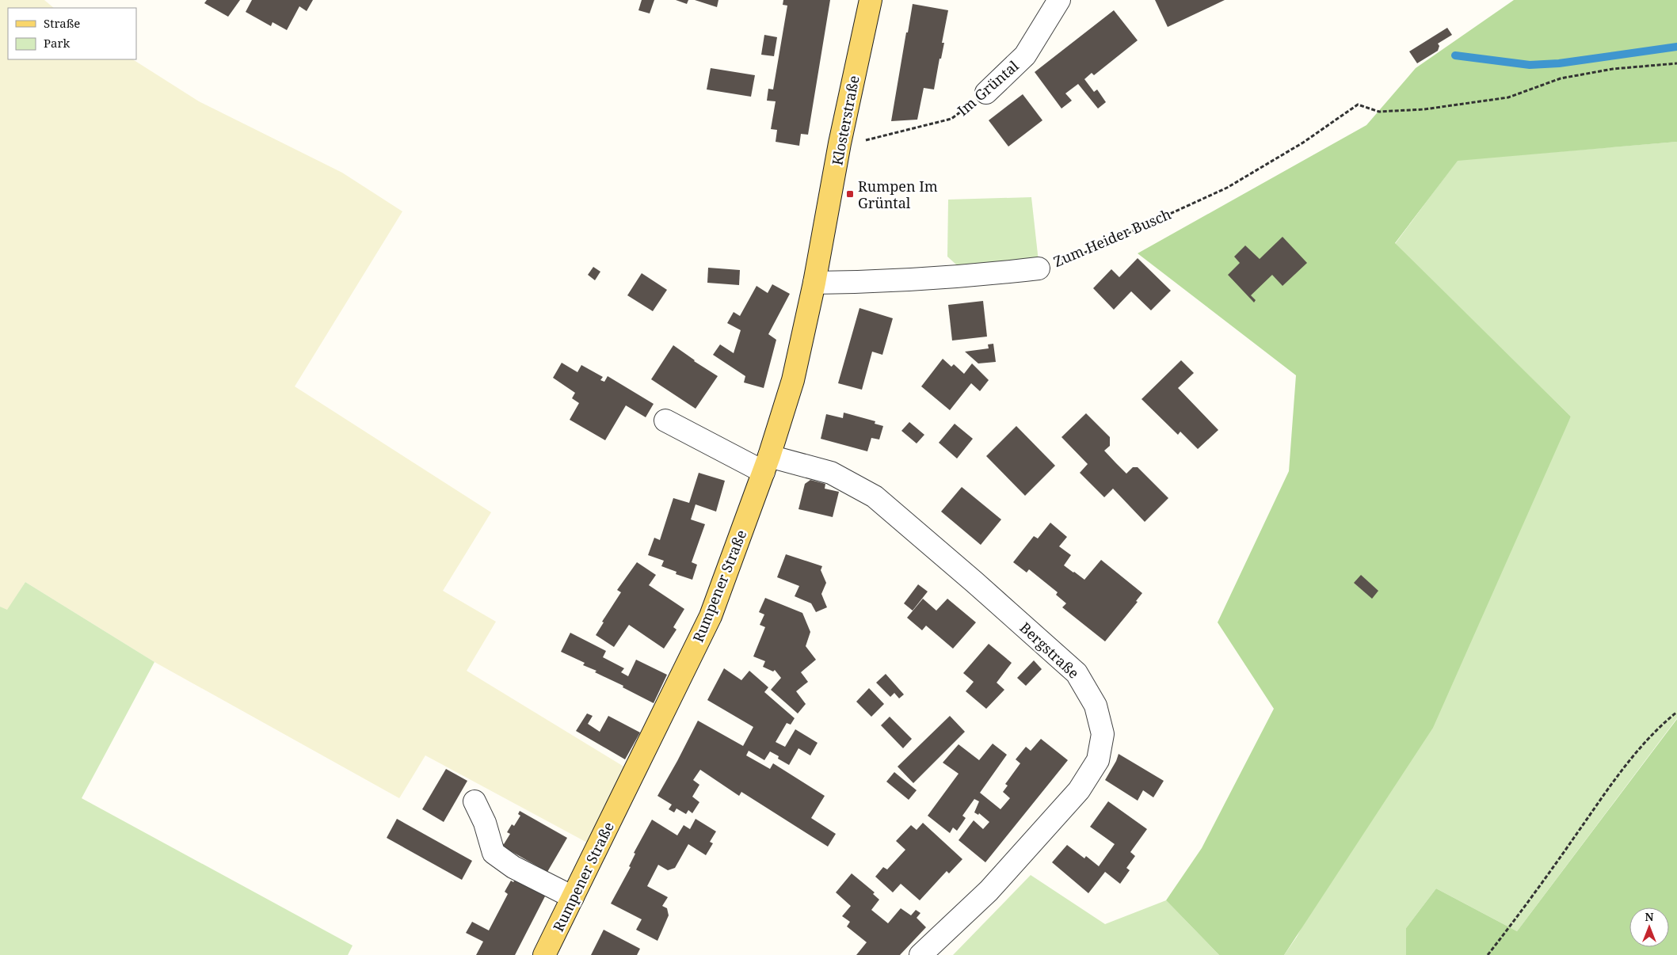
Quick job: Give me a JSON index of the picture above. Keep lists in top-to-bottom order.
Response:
{
  "streets": {
    "main road": ["Klosterstraße", "Rumpener Straße"],
    "street": ["Im Grüntal", "Zum Heider Busch", "Bergstraße"]
  },
  "crossings": [
    ["Im Grüntal", "Klosterstraße"],
    ["Klosterstraße", "Rumpener Straße"],
    ["Zum Heider Busch", "Rumpener Straße"],
    ["Rumpener Straße", "Bergstraße"]
  ],
  "places": {
    "transit": ["Rumpen Im Grüntal"]
  },
  "legend": ["Straße", "Park"],
  "north": "top"
}
